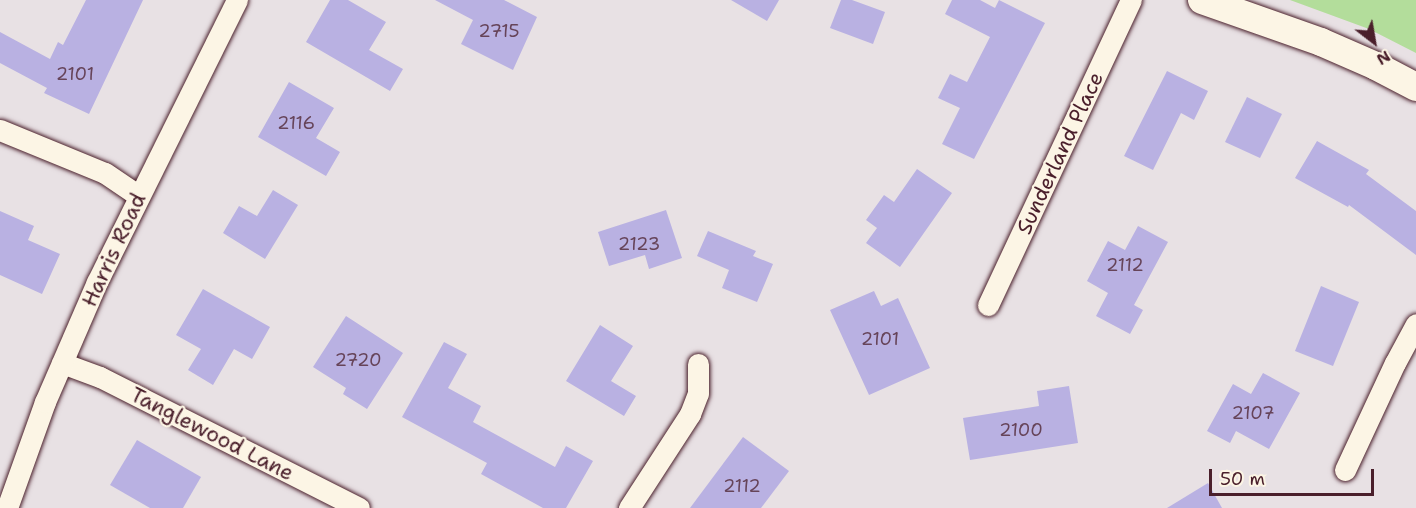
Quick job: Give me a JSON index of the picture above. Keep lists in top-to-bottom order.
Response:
{
  "streets": {
    "street": ["Sunderland Place", "Harris Road", "Tanglewood Lane"]
  },
  "crossings": [
    ["Harris Road", "Tanglewood Lane"]
  ],
  "house_numbers": [
    "2715",
    "2101",
    "2116",
    "2123",
    "2112",
    "2101",
    "2720",
    "2107",
    "2100",
    "2112"
  ],
  "scale_bar": "50 m",
  "north": "bottom right"
}
